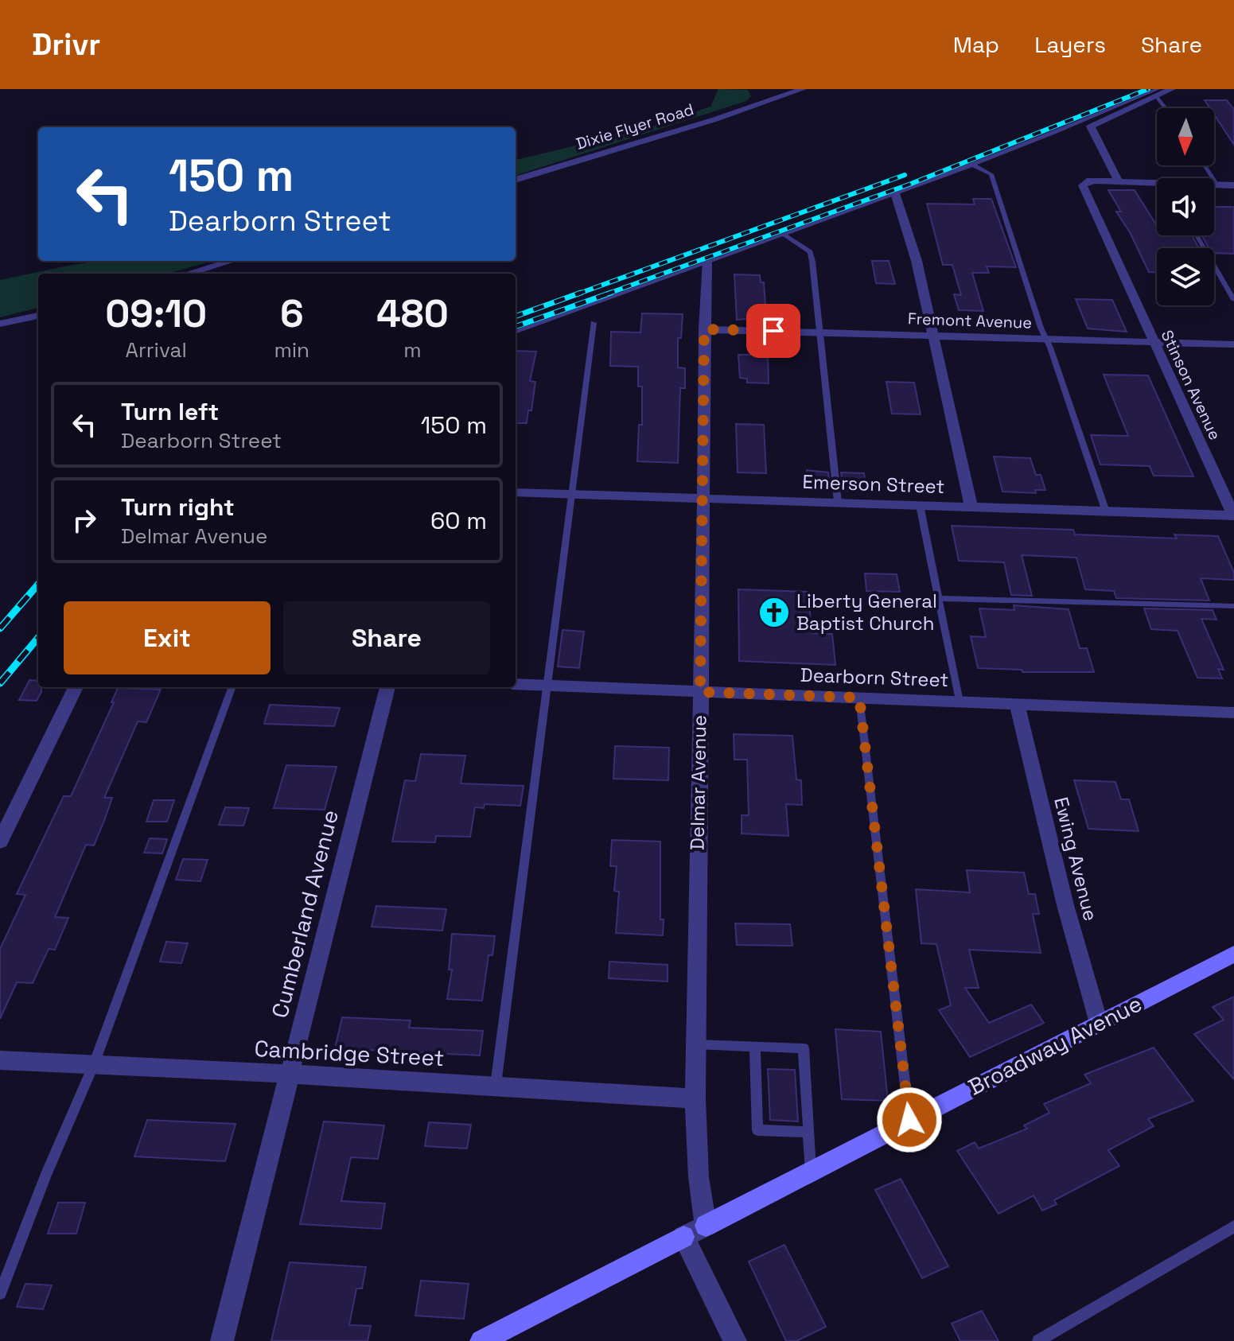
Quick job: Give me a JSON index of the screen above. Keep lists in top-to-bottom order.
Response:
{
  "streets": {
    "main road": ["Broadway Avenue"],
    "street": [
      "Dixie Flyer Road",
      "Fremont Avenue",
      "Stinson Avenue",
      "Emerson Street",
      "Dearborn Street",
      "Delmar Avenue",
      "Ewing Avenue",
      "Cumberland Avenue",
      "Cambridge Street"
    ]
  },
  "crossings": [
    ["Fremont Avenue", "Stinson Avenue"],
    ["Fremont Avenue", "Delmar Avenue"],
    ["Stinson Avenue", "Emerson Street"],
    ["Emerson Street", "Delmar Avenue"],
    ["Dearborn Street", "Delmar Avenue"],
    ["Dearborn Street", "Ewing Avenue"],
    ["Delmar Avenue", "Broadway Avenue"],
    ["Delmar Avenue", "Cambridge Street"],
    ["Ewing Avenue", "Broadway Avenue"],
    ["Cumberland Avenue", "Cambridge Street"]
  ],
  "places": {
    "church": ["Liberty General Baptist Church"]
  },
  "north": "bottom",
  "page": {
    "header": "Drivr",
    "nav": ["Map", "Layers", "Share"],
    "turn": ["150 m", "Dearborn Street"],
    "eta": [
      "09:10",
      "Arrival",
      "6",
      "min",
      "480",
      "m"
    ],
    "list": [
      {
        "name": "Turn left",
        "note": "Dearborn Street",
        "value": "150 m"
      },
      {
        "name": "Turn right",
        "note": "Delmar Avenue",
        "value": "60 m"
      }
    ],
    "buttons": ["Exit", "Share"]
  }
}
